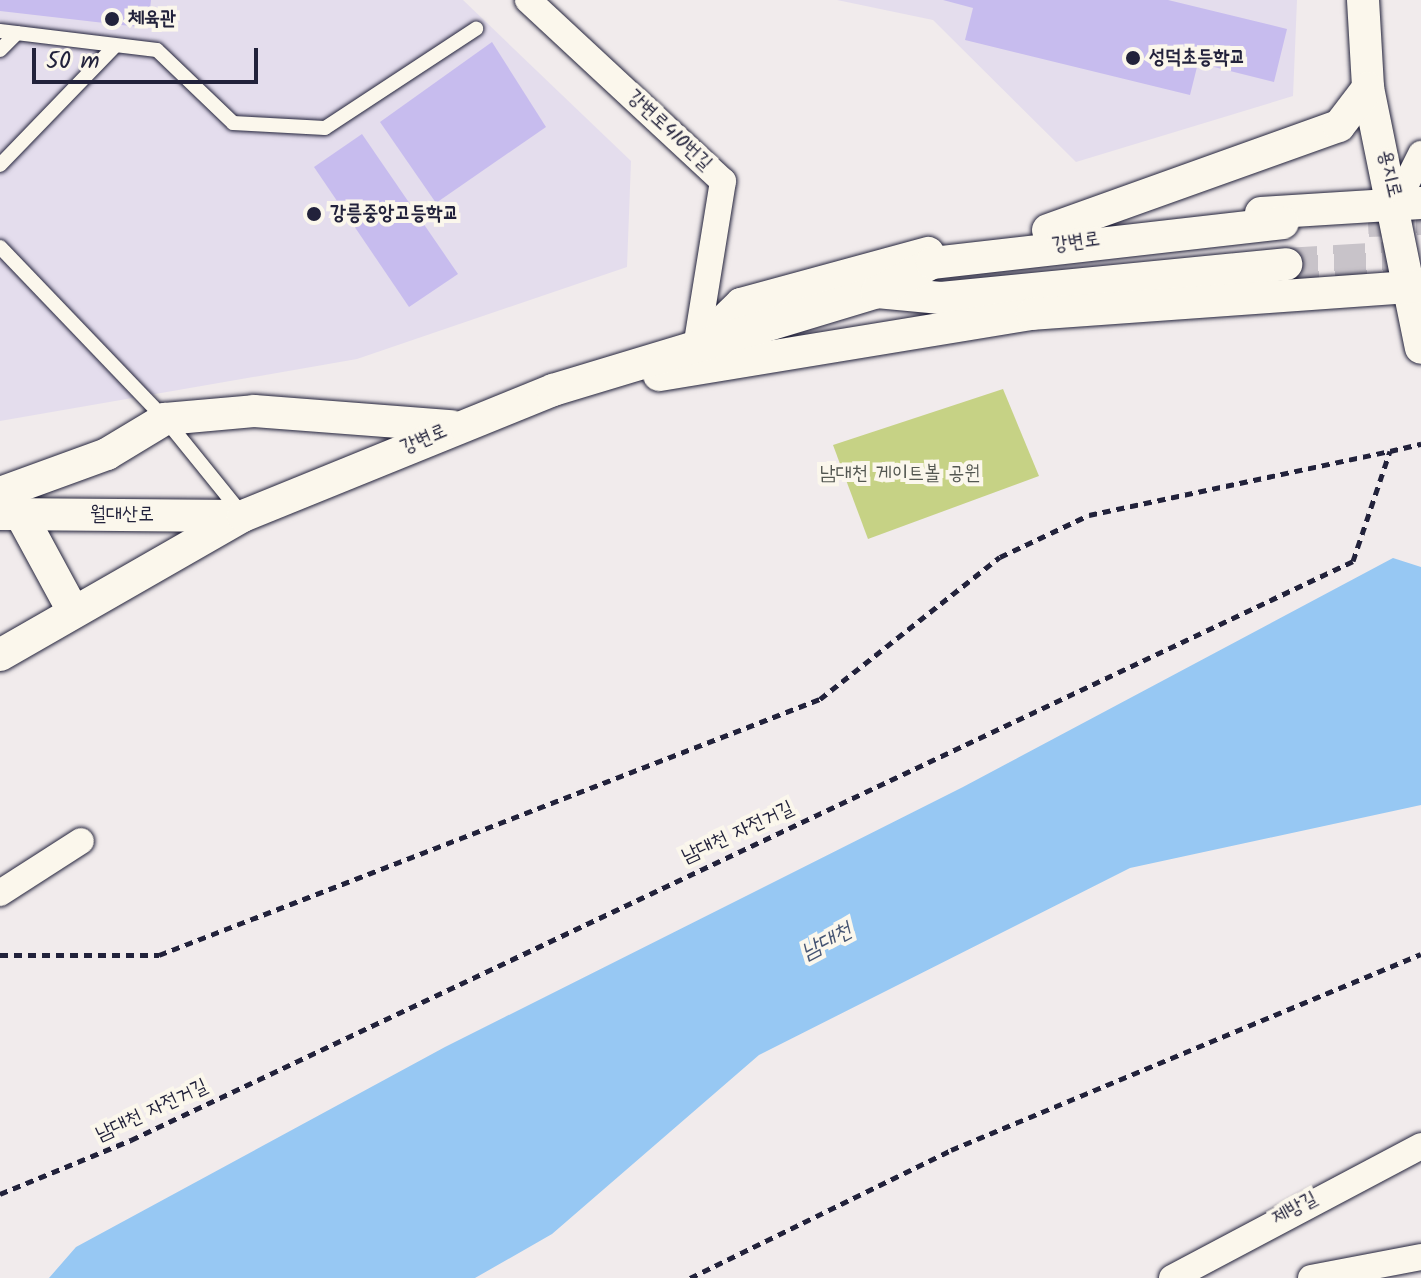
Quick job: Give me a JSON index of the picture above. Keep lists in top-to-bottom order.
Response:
{
  "streets": {
    "street": [
      "강변로410번길",
      "용지로",
      "강변로",
      "월대산로",
      "제방길"
    ],
    "path": ["남대천 자전거길"]
  },
  "crossings": [
    ["강변로410번길", "강변로"],
    ["강변로", "월대산로"]
  ],
  "water": ["남대천"],
  "parks": ["남대천 게이트볼 공원"],
  "places": ["체육관", "성덕초등학교", "강릉중앙고등학교"],
  "scale_bar": "50 m"
}
